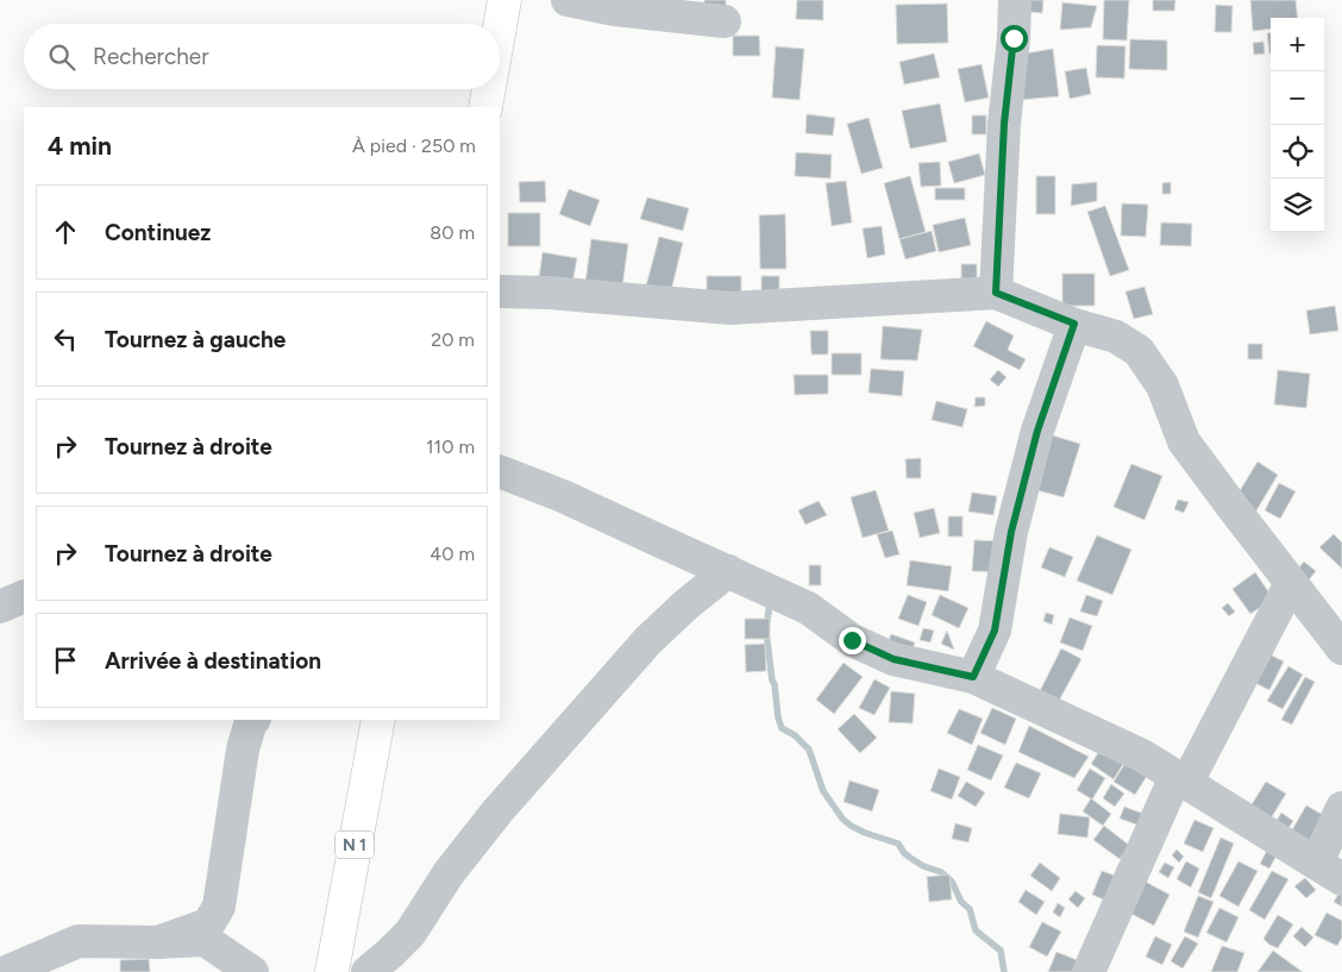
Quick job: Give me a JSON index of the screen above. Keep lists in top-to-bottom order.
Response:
{
  "streets": {
    "highway": ["N 1"]
  },
  "page": {
    "map_buttons": ["+", "−"],
    "search": "Rechercher",
    "heading": ["4 min", "À pied · 250 m"],
    "list": [
      ["Continuez", "80 m"],
      ["Tournez à gauche", "20 m"],
      ["Tournez à droite", "110 m"],
      ["Tournez à droite", "40 m"],
      "Arrivée à destination"
    ]
  }
}
